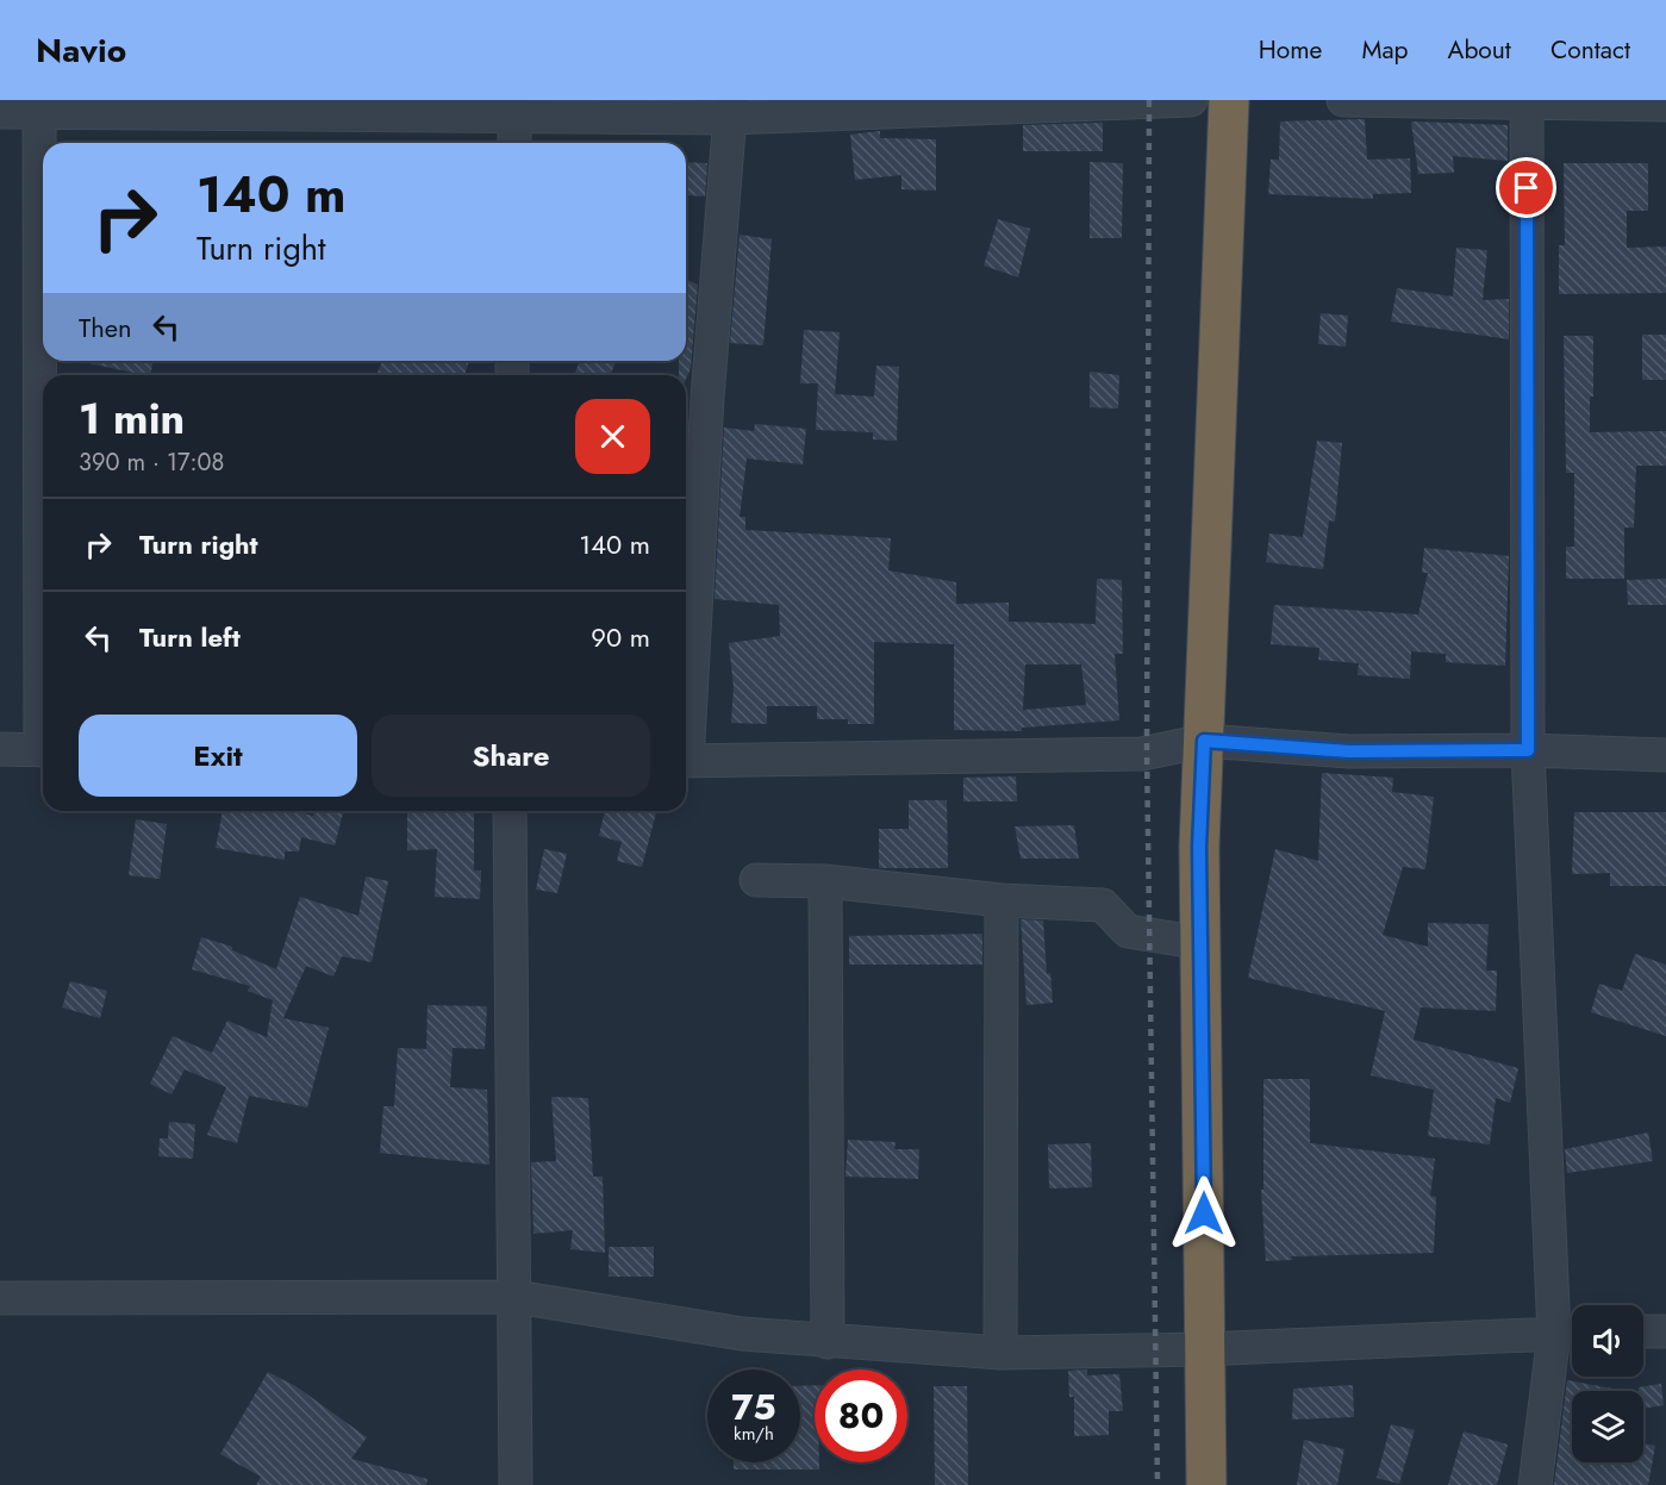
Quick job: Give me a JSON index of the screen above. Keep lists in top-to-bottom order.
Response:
{
  "page": {
    "header": "Navio",
    "nav": [
      "Home",
      "Map",
      "About",
      "Contact"
    ],
    "turn": ["140 m", "Turn right"],
    "then": "Then",
    "heading": ["1 min", "390 m · 17:08"],
    "list": [
      {
        "name": "Turn right",
        "value": "140 m"
      },
      {
        "name": "Turn left",
        "value": "90 m"
      }
    ],
    "buttons": ["Exit", "Share"],
    "speed": "75 km/h",
    "limit": "80"
  }
}
